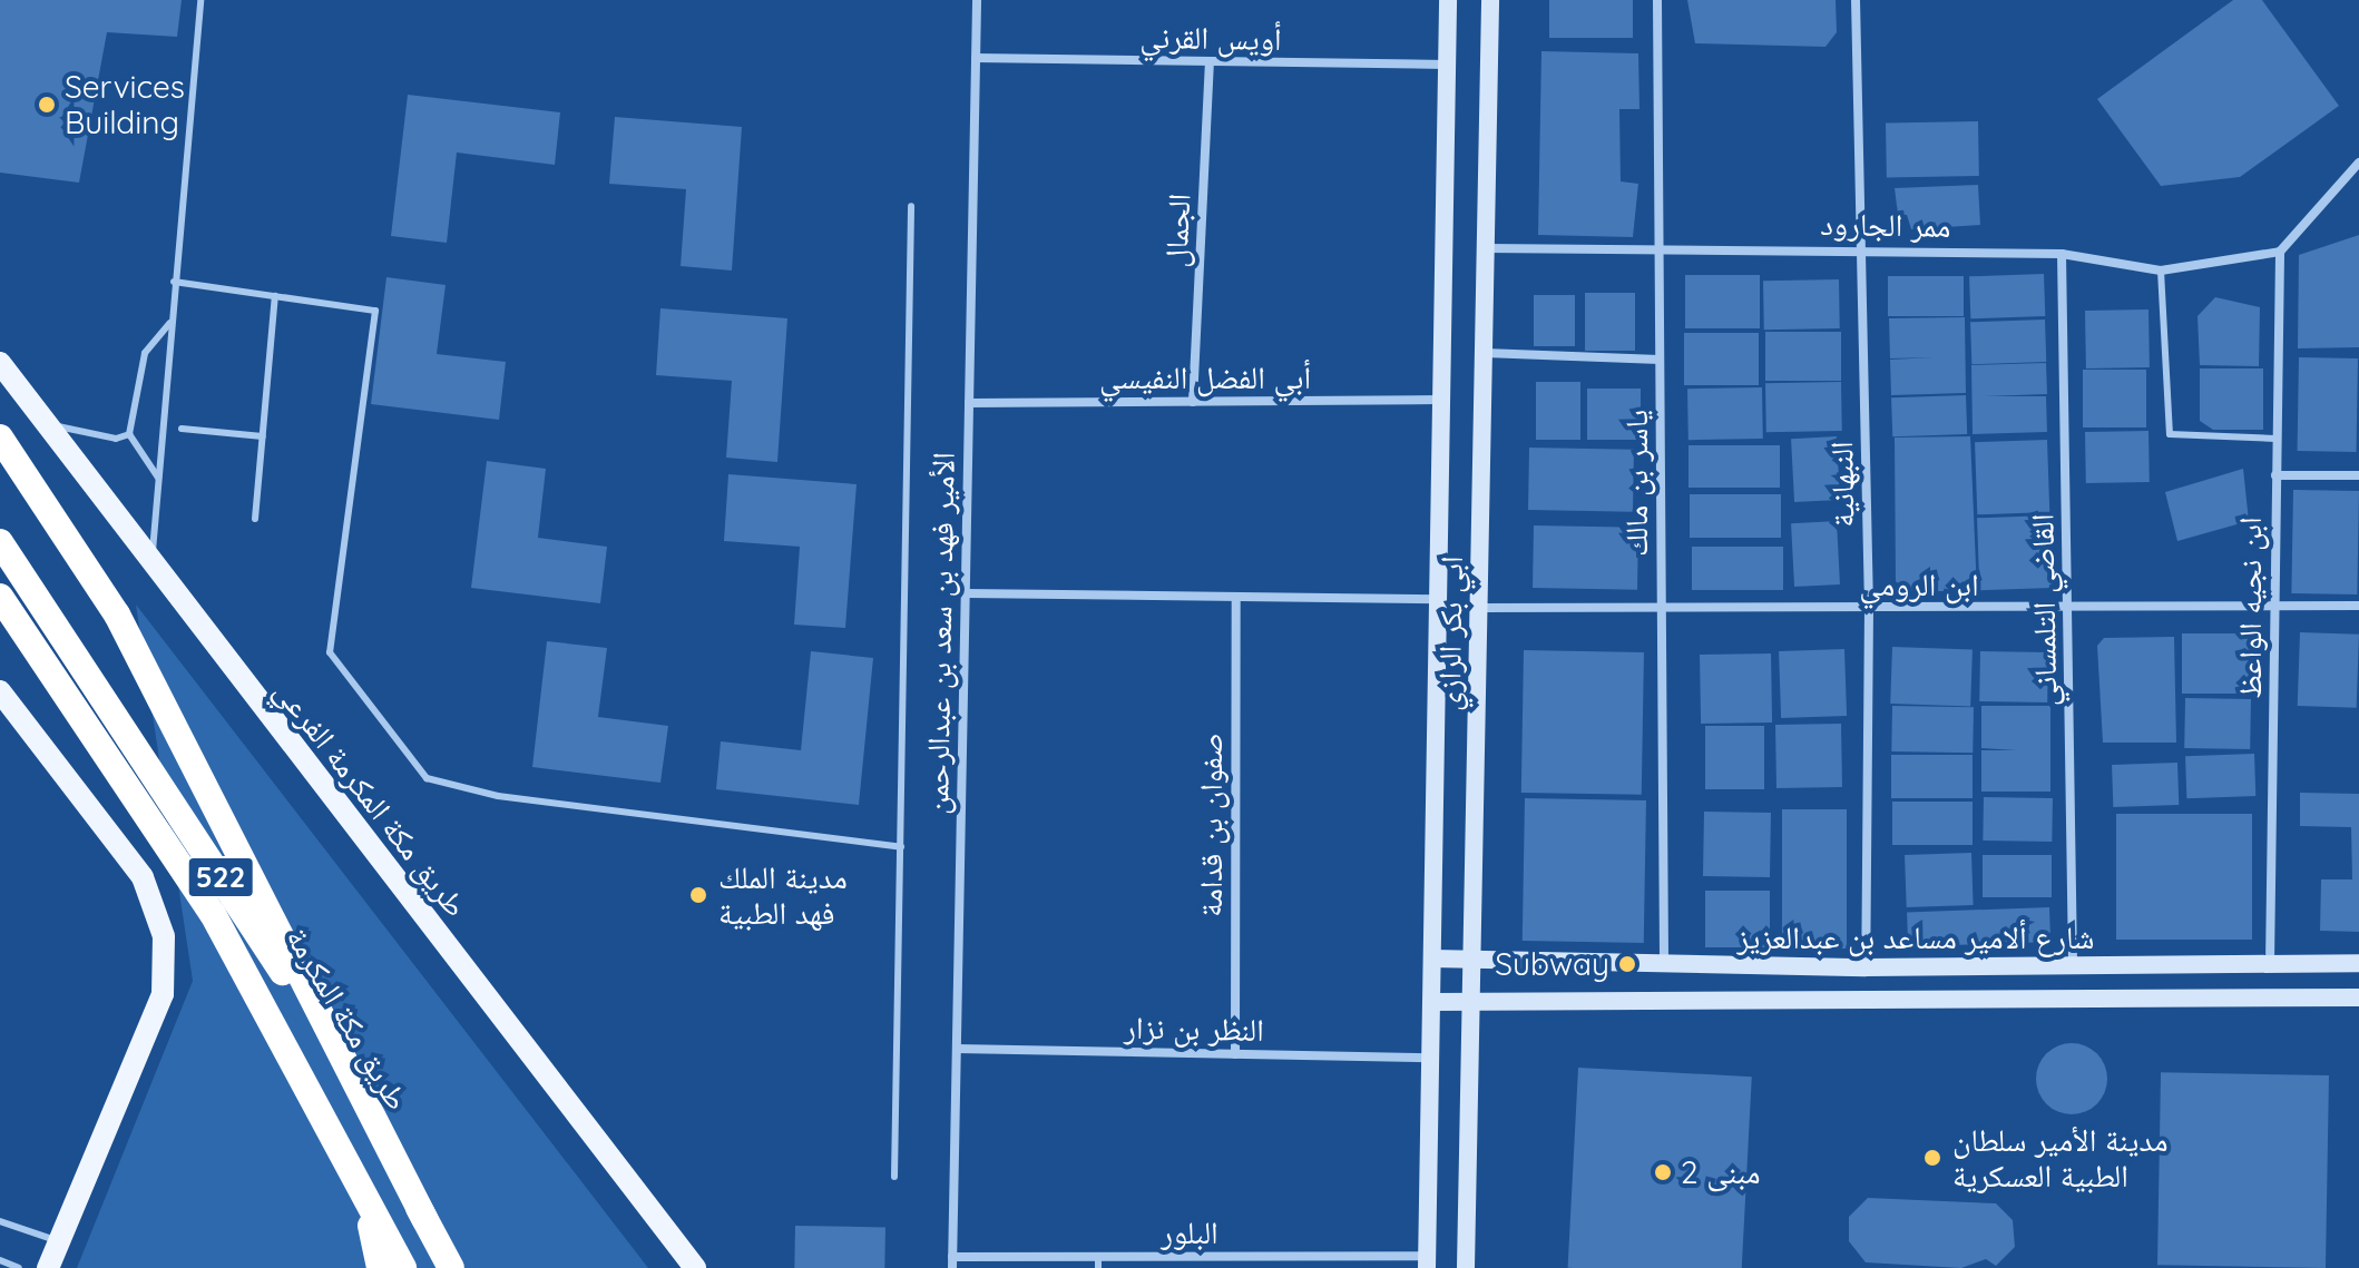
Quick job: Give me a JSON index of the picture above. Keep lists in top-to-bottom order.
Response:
{
  "streets": {
    "highway": ["522", "طريق مكة المكرمة"],
    "main road": ["طريق مكة المكرمة الفرعي"],
    "street": [
      "أويس القرني",
      "ممر الجارود",
      "الجمال",
      "أبي الفضل النفيسي",
      "ياسر بن مالك",
      "النبهانية",
      "ابن الرومي",
      "ابن نجيه الواعظ",
      "القاضي التلمساني",
      "الأمير فهد بن سعد بن عبدالرحمن",
      "ابي بكر الرازي",
      "صفوان بن قدامة",
      "شارع ألامير مساعد بن عبدالعزيز",
      "النظر بن نزار",
      "البلور"
    ]
  },
  "crossings": [
    ["أويس القرني", "الجمال"],
    ["أويس القرني", "الأمير فهد بن سعد بن عبدالرحمن"],
    ["أويس القرني", "ابي بكر الرازي"],
    ["ممر الجارود", "ياسر بن مالك"],
    ["ممر الجارود", "النبهانية"],
    ["ممر الجارود", "ابن نجيه الواعظ"],
    ["ممر الجارود", "القاضي التلمساني"],
    ["ممر الجارود", "ابي بكر الرازي"],
    ["الجمال", "أبي الفضل النفيسي"],
    ["أبي الفضل النفيسي", "الأمير فهد بن سعد بن عبدالرحمن"],
    ["أبي الفضل النفيسي", "ابي بكر الرازي"],
    ["ياسر بن مالك", "ابن الرومي"],
    ["ياسر بن مالك", "شارع ألامير مساعد بن عبدالعزيز"],
    ["النبهانية", "ابن الرومي"],
    ["النبهانية", "شارع ألامير مساعد بن عبدالعزيز"],
    ["ابن الرومي", "ابن نجيه الواعظ"],
    ["ابن الرومي", "القاضي التلمساني"],
    ["ابن الرومي", "ابي بكر الرازي"],
    ["ابن نجيه الواعظ", "شارع ألامير مساعد بن عبدالعزيز"],
    ["القاضي التلمساني", "شارع ألامير مساعد بن عبدالعزيز"],
    ["الأمير فهد بن سعد بن عبدالرحمن", "النظر بن نزار"],
    ["الأمير فهد بن سعد بن عبدالرحمن", "البلور"],
    ["ابي بكر الرازي", "شارع ألامير مساعد بن عبدالعزيز"],
    ["ابي بكر الرازي", "النظر بن نزار"],
    ["ابي بكر الرازي", "البلور"],
    ["صفوان بن قدامة", "النظر بن نزار"]
  ],
  "places": [
    "Services Building",
    "مدينة الملك فهد الطبية",
    "Subway",
    "مدينة الأمير سلطان الطبية العسكرية",
    "مبنى 2"
  ]
}
